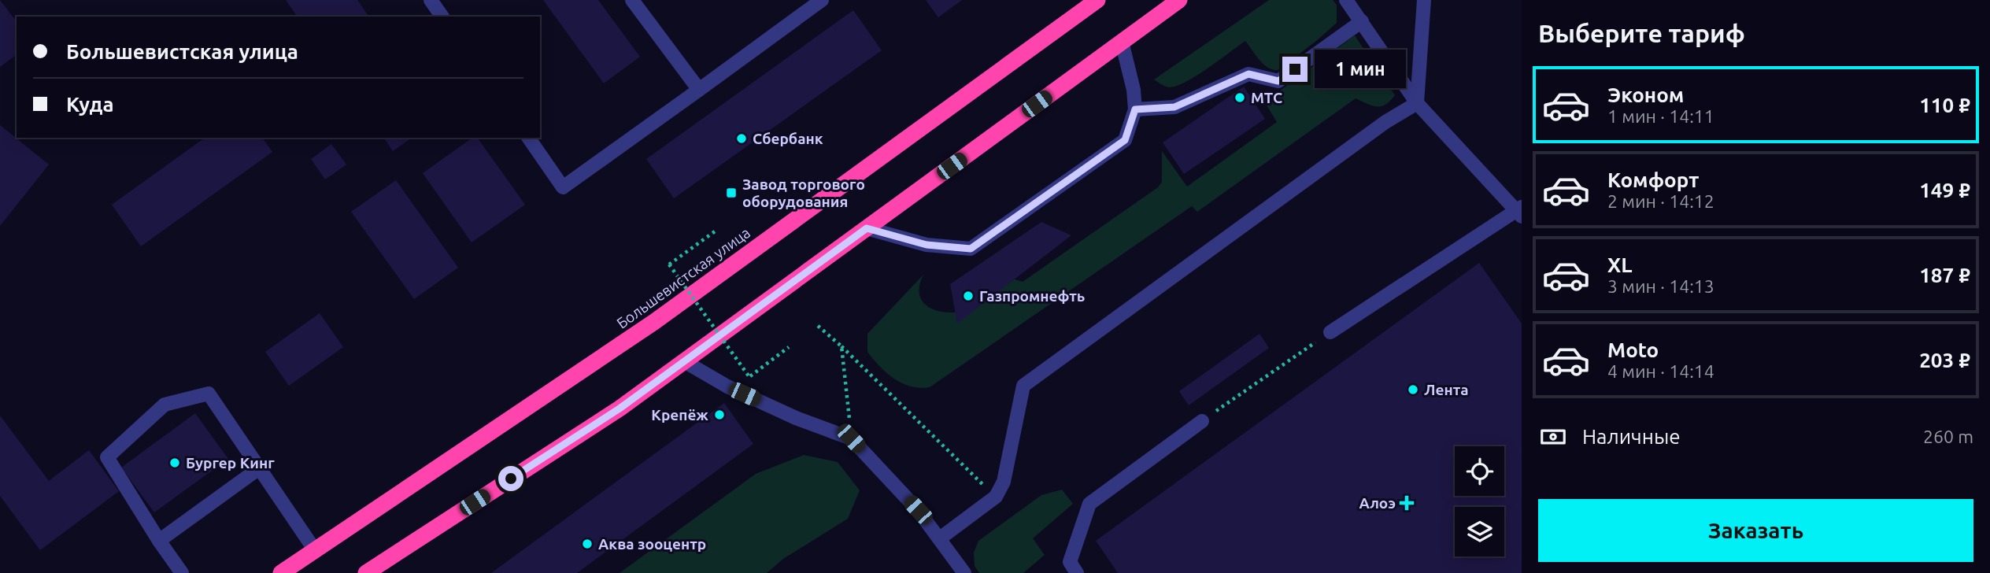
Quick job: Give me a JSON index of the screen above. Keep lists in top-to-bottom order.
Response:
{
  "streets": {
    "highway": ["Большевистская улица"]
  },
  "places": {
    "other": [
      "МТС",
      "Сбербанк",
      "Газпромнефть",
      "Лента",
      "Крепёж",
      "Бургер Кинг",
      "Аква зооцентр"
    ],
    "transit": ["Завод торгового оборудования"],
    "health": ["Алоэ"]
  },
  "page": {
    "heading": "Выберите тариф",
    "banner": ["Большевистская улица", "Куда"],
    "bubble": "1 мин",
    "list": [
      {
        "name": "Эконом",
        "note": "1 мин · 14:11",
        "value": "110 ₽"
      },
      {
        "name": "Комфорт",
        "note": "2 мин · 14:12",
        "value": "149 ₽"
      },
      {
        "name": "XL",
        "note": "3 мин · 14:13",
        "value": "187 ₽"
      },
      {
        "name": "Moto",
        "note": "4 мин · 14:14",
        "value": "203 ₽"
      }
    ],
    "pay": ["Наличные", "260 m"],
    "buttons": "Заказать"
  }
}
